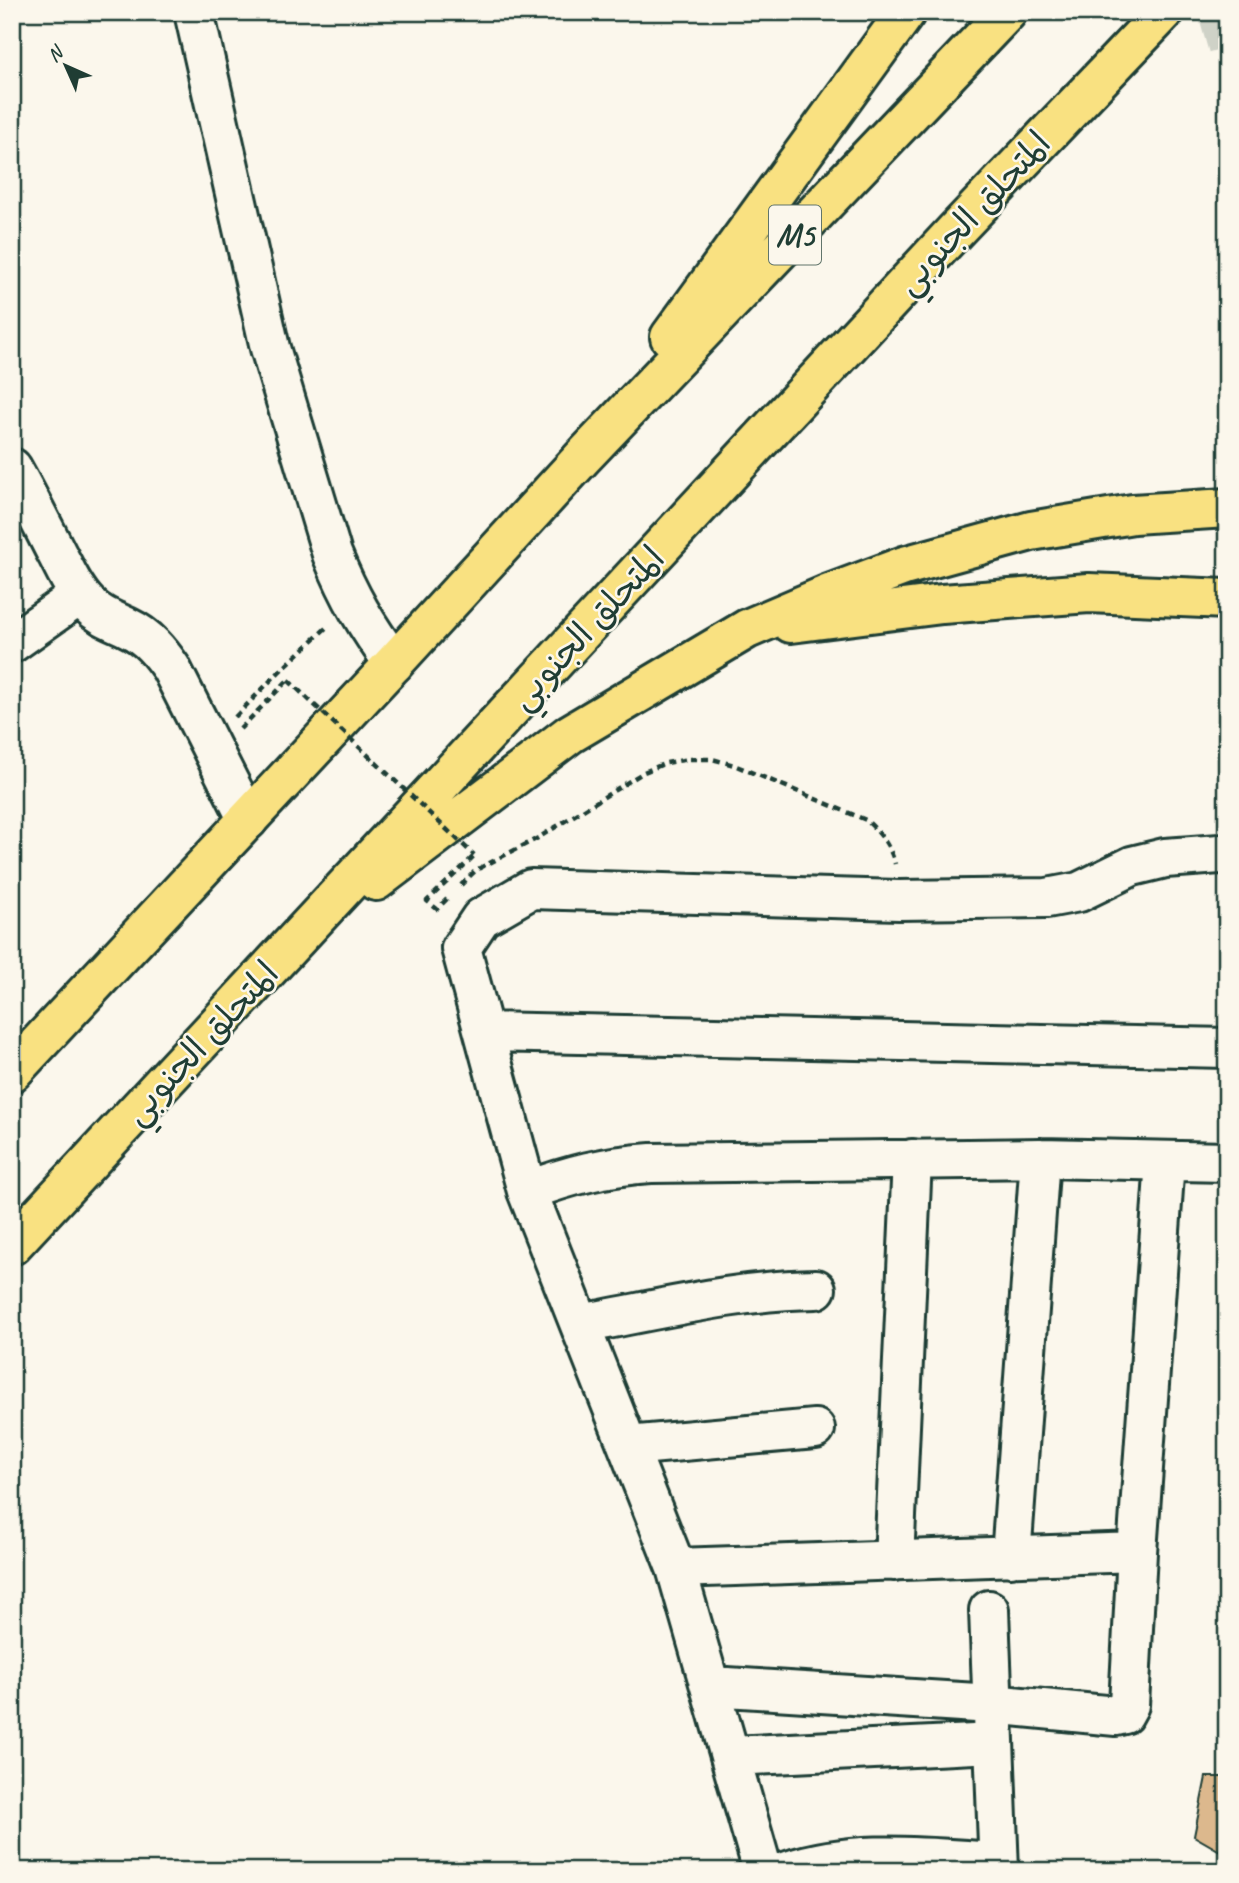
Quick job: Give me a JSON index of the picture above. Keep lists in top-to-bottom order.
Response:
{
  "streets": {
    "highway": ["المتحلق الجنوبي", "M5"]
  },
  "north": "top left"
}
